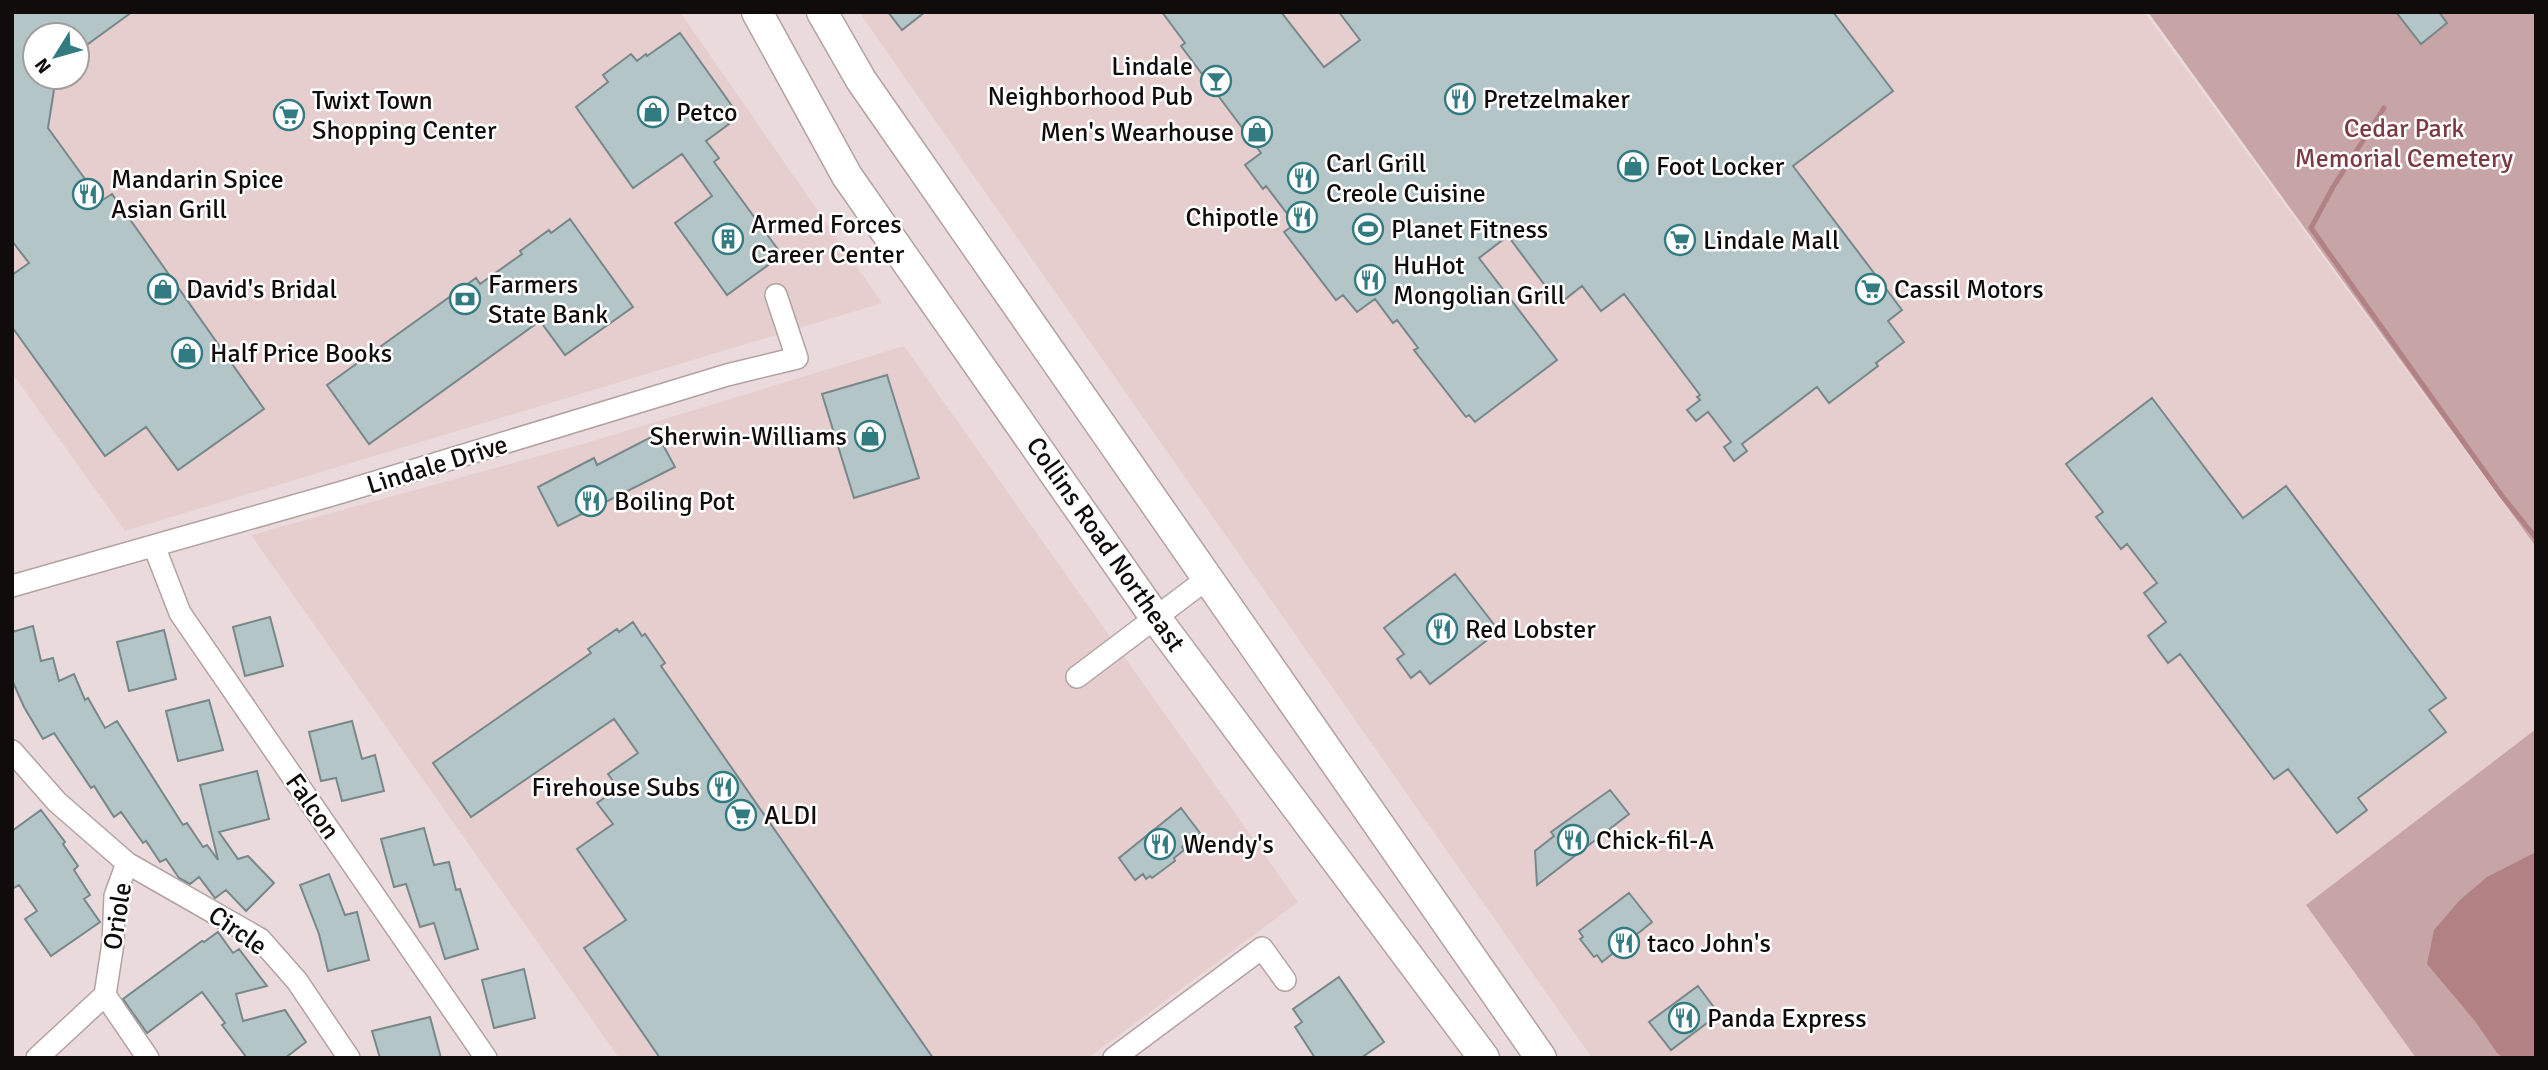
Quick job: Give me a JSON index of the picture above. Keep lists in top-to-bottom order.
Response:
{
  "streets": {
    "highway": ["Collins Road Northeast"],
    "street": [
      "Lindale Drive",
      "Falcon",
      "Oriole",
      "Circle"
    ]
  },
  "crossings": [
    ["Lindale Drive", "Falcon"],
    ["Oriole", "Circle"]
  ],
  "parks": ["Cedar Park Memorial Cemetery"],
  "places": {
    "bar": ["Lindale Neighborhood Pub"],
    "restaurant": [
      "Pretzelmaker",
      "Carl Grill Creole Cuisine",
      "Mandarin Spice Asian Grill",
      "Chipotle",
      "HuHot Mongolian Grill",
      "Boiling Pot",
      "Red Lobster",
      "Firehouse Subs",
      "Chick-fil-A",
      "Wendy's",
      "taco John's",
      "Panda Express"
    ],
    "shop": [
      "Petco",
      "Men's Wearhouse",
      "Foot Locker",
      "David's Bridal",
      "Half Price Books",
      "Sherwin-Williams"
    ],
    "supermarket": [
      "Twixt Town Shopping Center",
      "Lindale Mall",
      "Cassil Motors",
      "ALDI"
    ],
    "sports": ["Planet Fitness"],
    "building": ["Armed Forces Career Center"],
    "bank": ["Farmers State Bank"]
  },
  "north": "bottom left"
}
